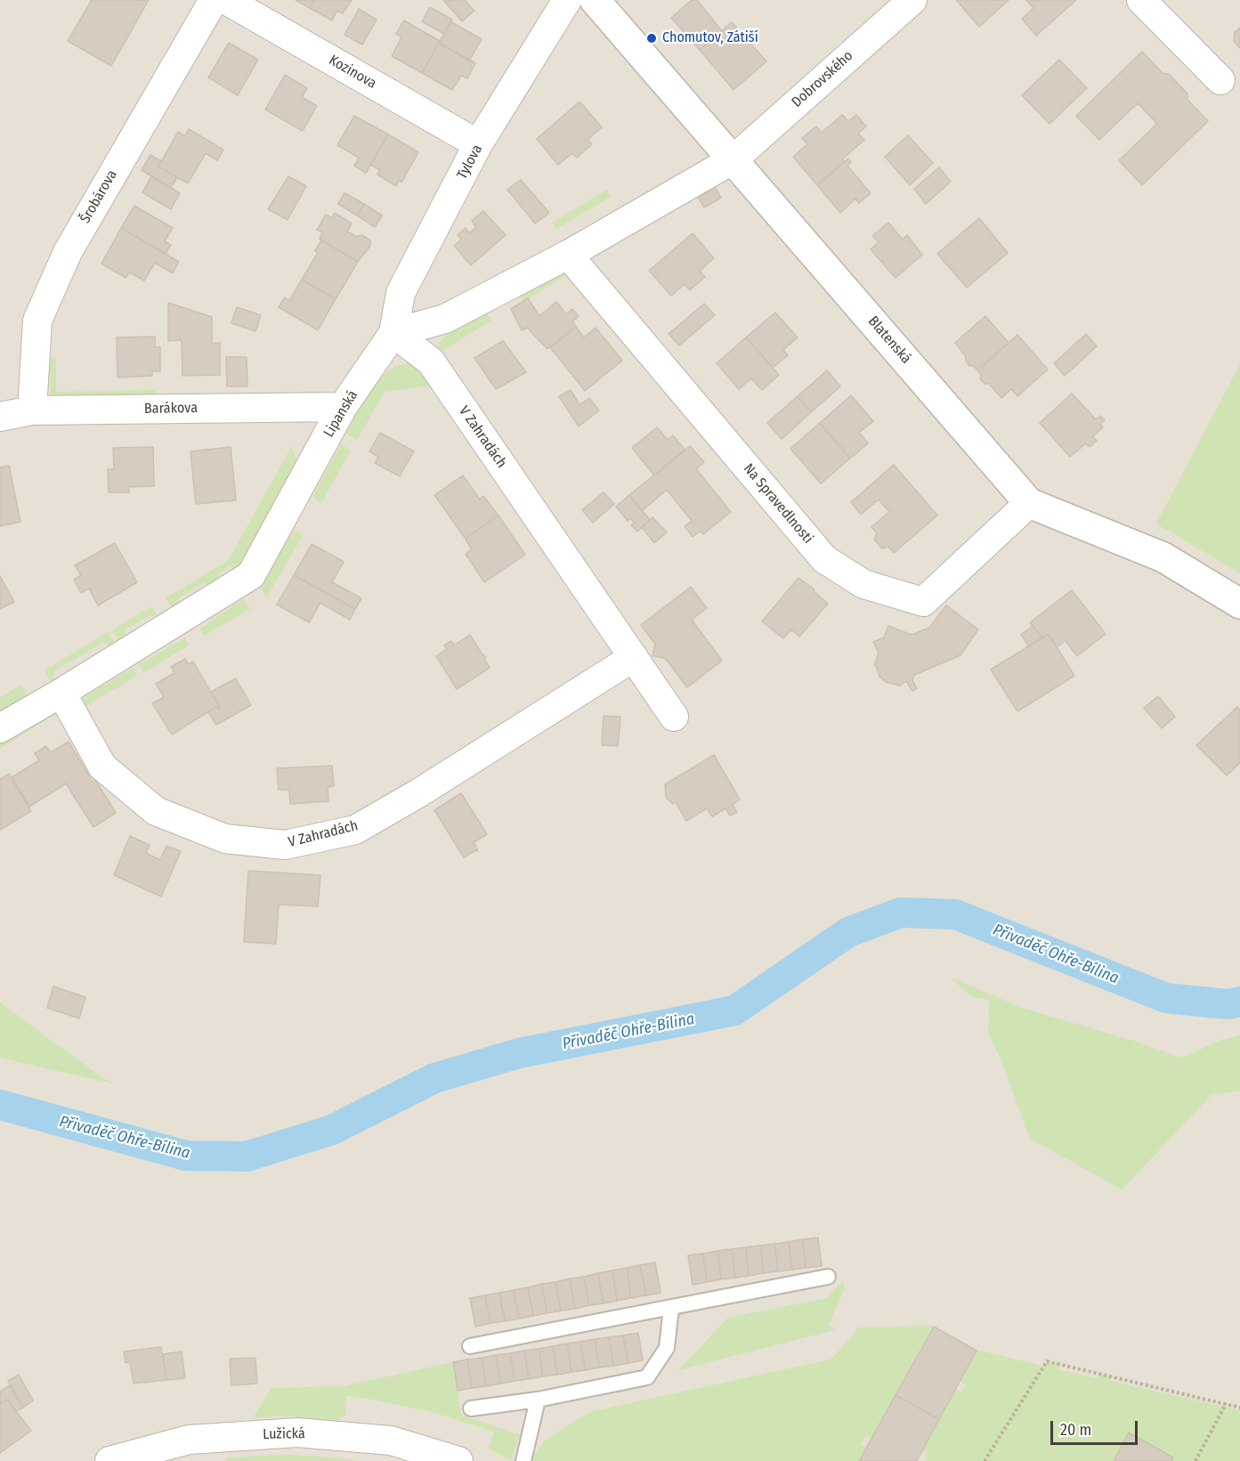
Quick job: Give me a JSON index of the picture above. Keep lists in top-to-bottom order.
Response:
{
  "streets": {
    "street": [
      "Kozinova",
      "Dobrovského",
      "Tylova",
      "Šrobárova",
      "Blatenská",
      "Barákova",
      "Lipanská",
      "V Zahradách",
      "Na Spravedlnosti",
      "Lužická"
    ]
  },
  "crossings": [
    ["Kozinova", "Tylova"],
    ["Dobrovského", "Blatenská"],
    ["Tylova", "Lipanská"],
    ["Tylova", "V Zahradách"],
    ["Šrobárova", "Barákova"],
    ["Blatenská", "Na Spravedlnosti"],
    ["Barákova", "Lipanská"],
    ["Lipanská", "V Zahradách"]
  ],
  "water": ["Přivaděč Ohře-Bílina"],
  "places": ["Chomutov, Zátiší"],
  "scale_bar": "20 m"
}
